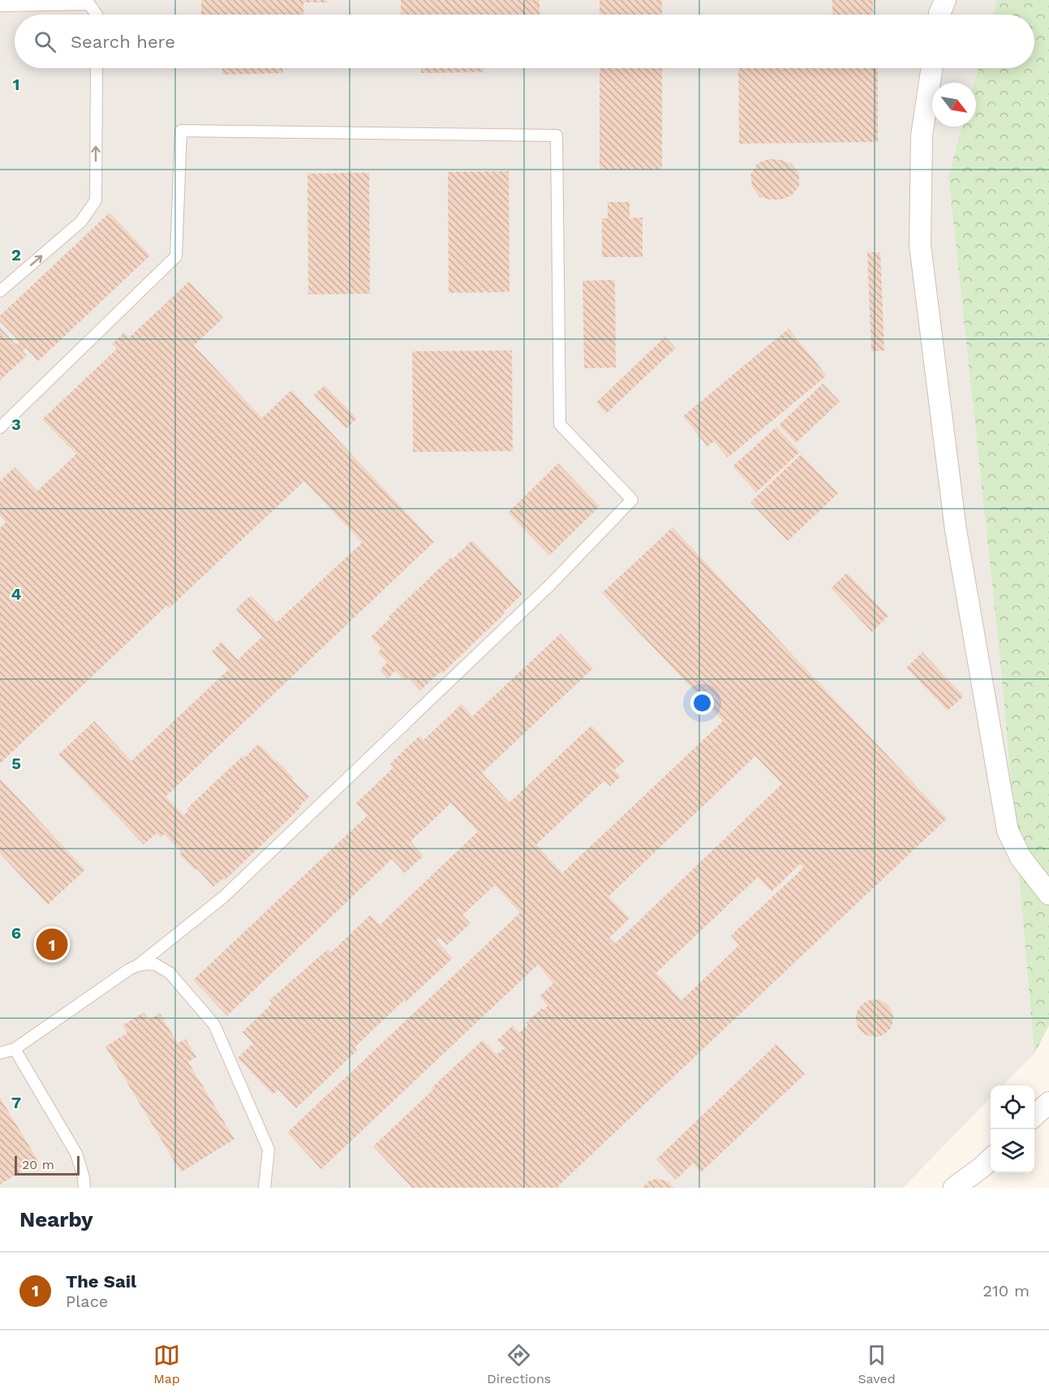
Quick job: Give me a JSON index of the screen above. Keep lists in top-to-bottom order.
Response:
{
  "scale_bar": "20 m",
  "north": "bottom right",
  "page": {
    "search": "Search here",
    "pins": "1",
    "scale": "20 m",
    "heading": "Nearby",
    "list": [
      {
        "mark": "1",
        "name": "The Sail",
        "note": "Place",
        "value": "210 m"
      }
    ],
    "nav": ["Map", "Directions", "Saved"]
  },
  "grid": {
    "rows": [
      "1",
      "2",
      "3",
      "4",
      "5",
      "6",
      "7"
    ]
  }
}
